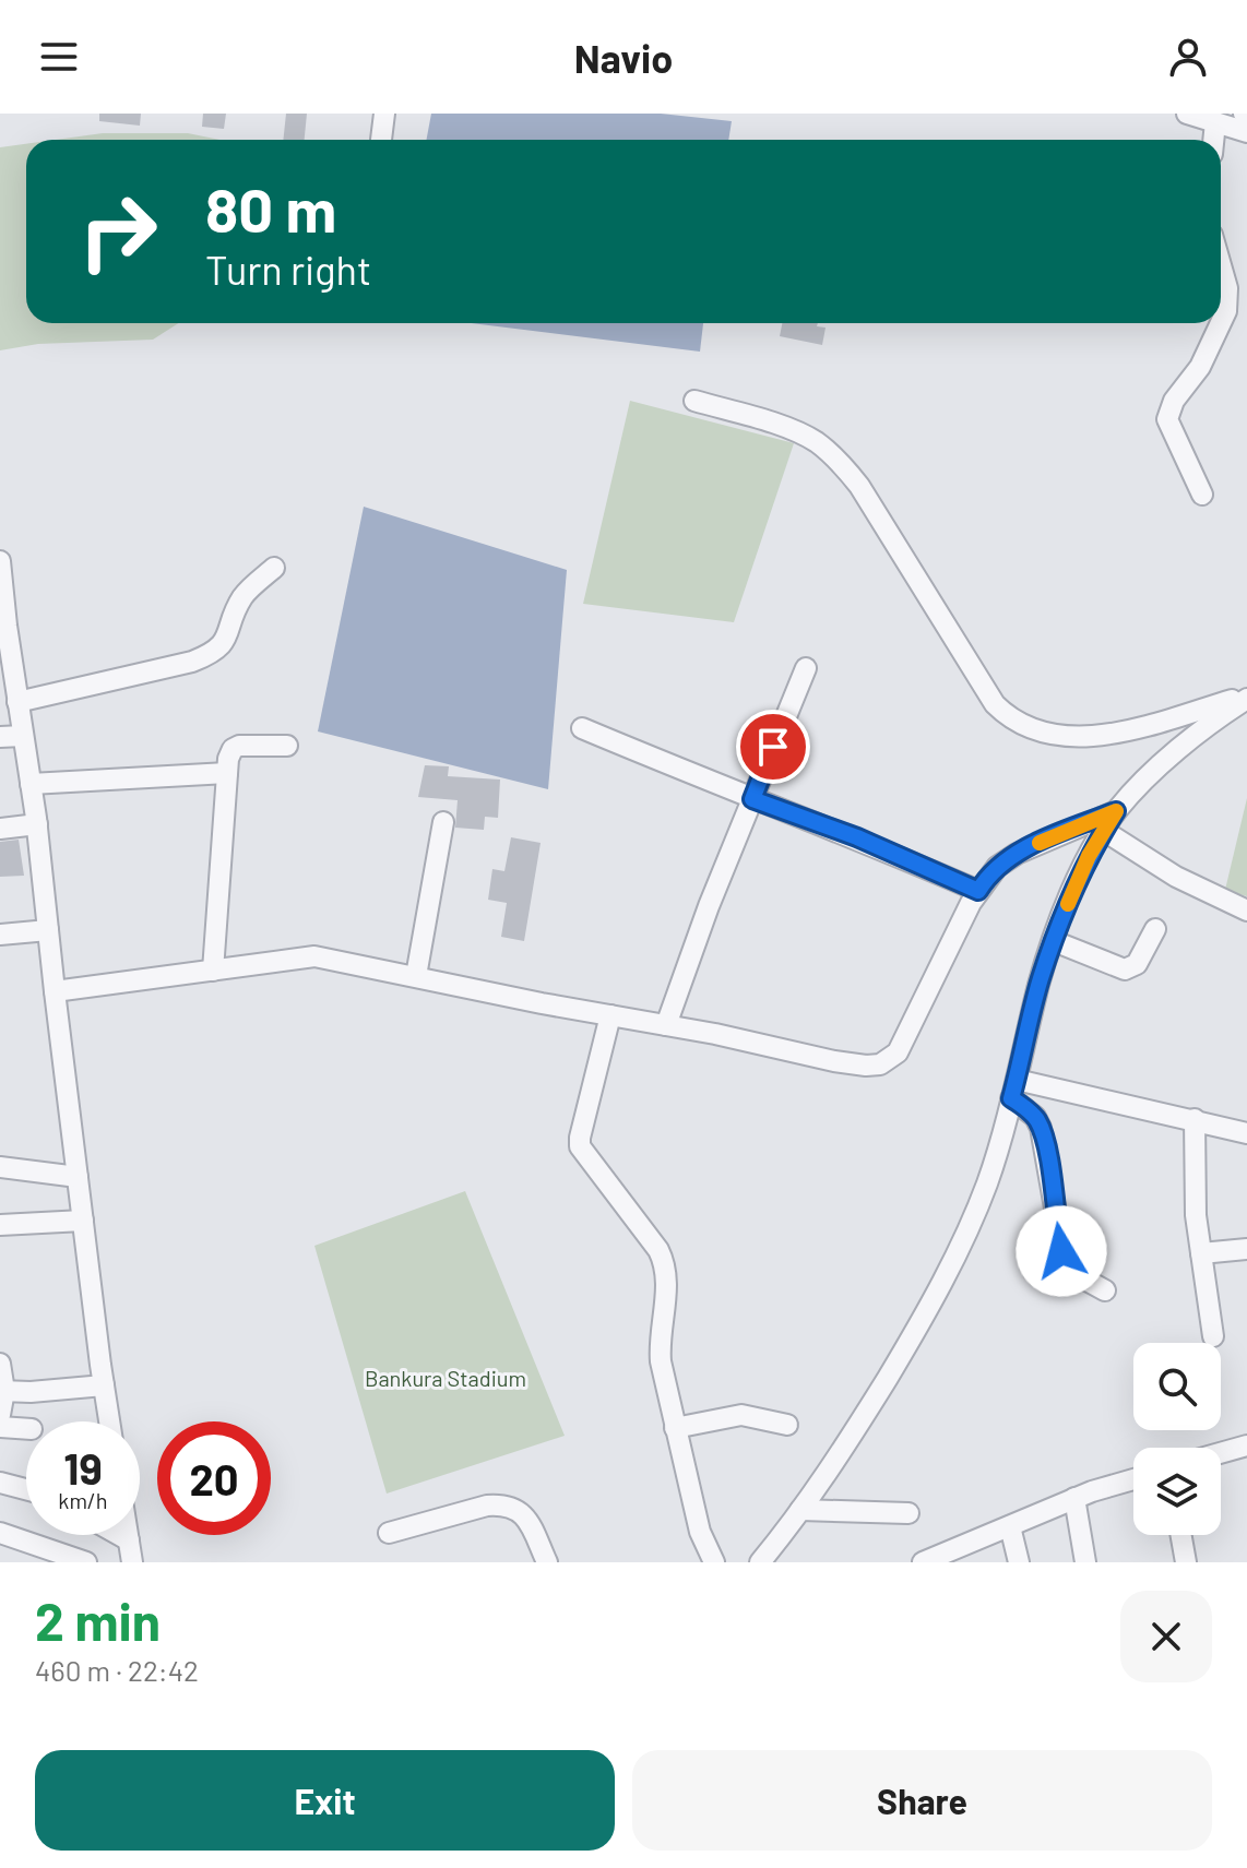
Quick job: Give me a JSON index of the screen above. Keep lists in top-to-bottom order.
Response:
{
  "parks": ["Bankura Stadium"],
  "page": {
    "header": "Navio",
    "turn": ["80 m", "Turn right"],
    "speed": "19 km/h",
    "limit": "20",
    "heading": ["2 min", "460 m · 22:42"],
    "buttons": ["Exit", "Share"]
  }
}
